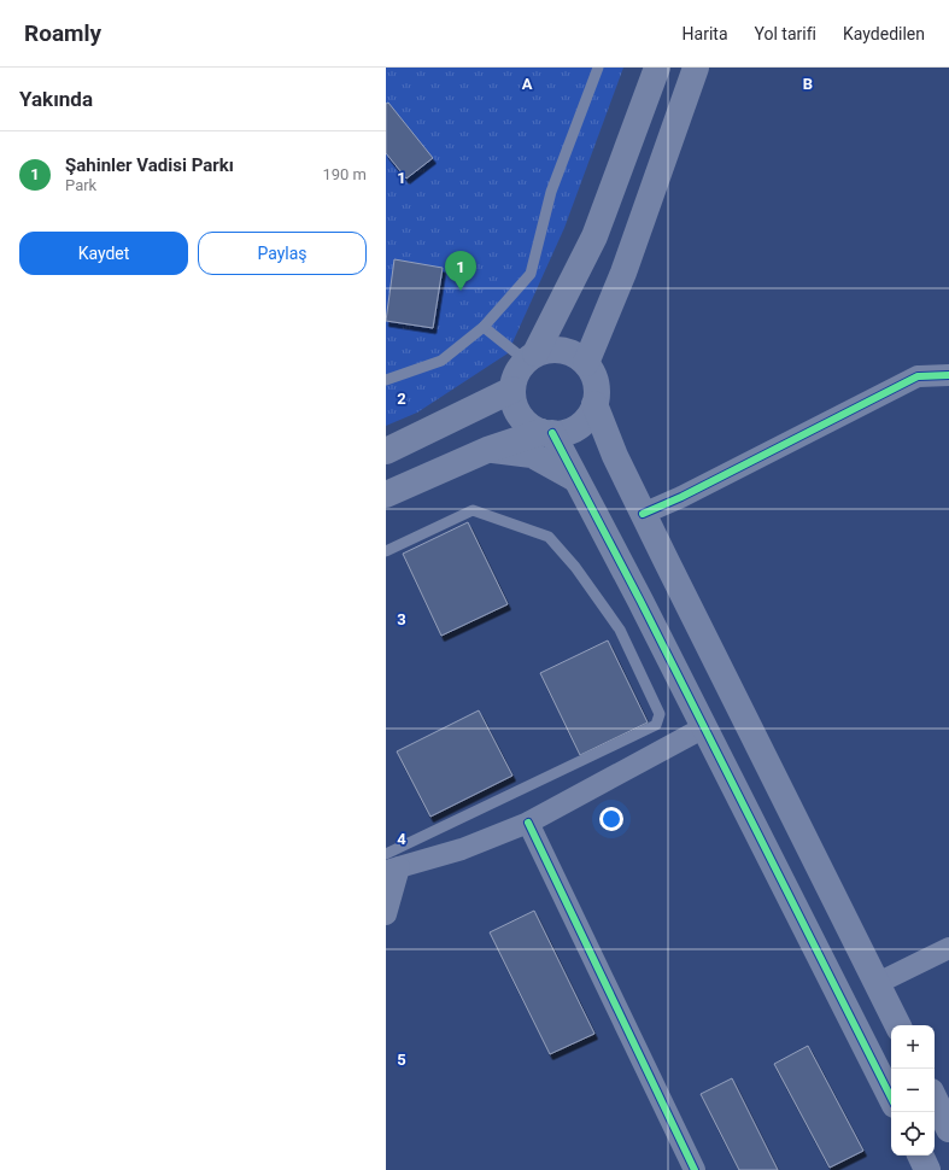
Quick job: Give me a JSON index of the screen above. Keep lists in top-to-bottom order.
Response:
{
  "page": {
    "header": "Roamly",
    "nav": ["Harita", "Yol tarifi", "Kaydedilen"],
    "heading": "Yakında",
    "list": [
      {
        "mark": "1",
        "name": "Şahinler Vadisi Parkı",
        "note": "Park",
        "value": "190 m"
      }
    ],
    "buttons": ["Kaydet", "Paylaş"],
    "pins": "1",
    "map_buttons": ["+", "−"]
  },
  "grid": {
    "columns": ["A", "B"],
    "rows": [
      "1",
      "2",
      "3",
      "4",
      "5"
    ]
  }
}
